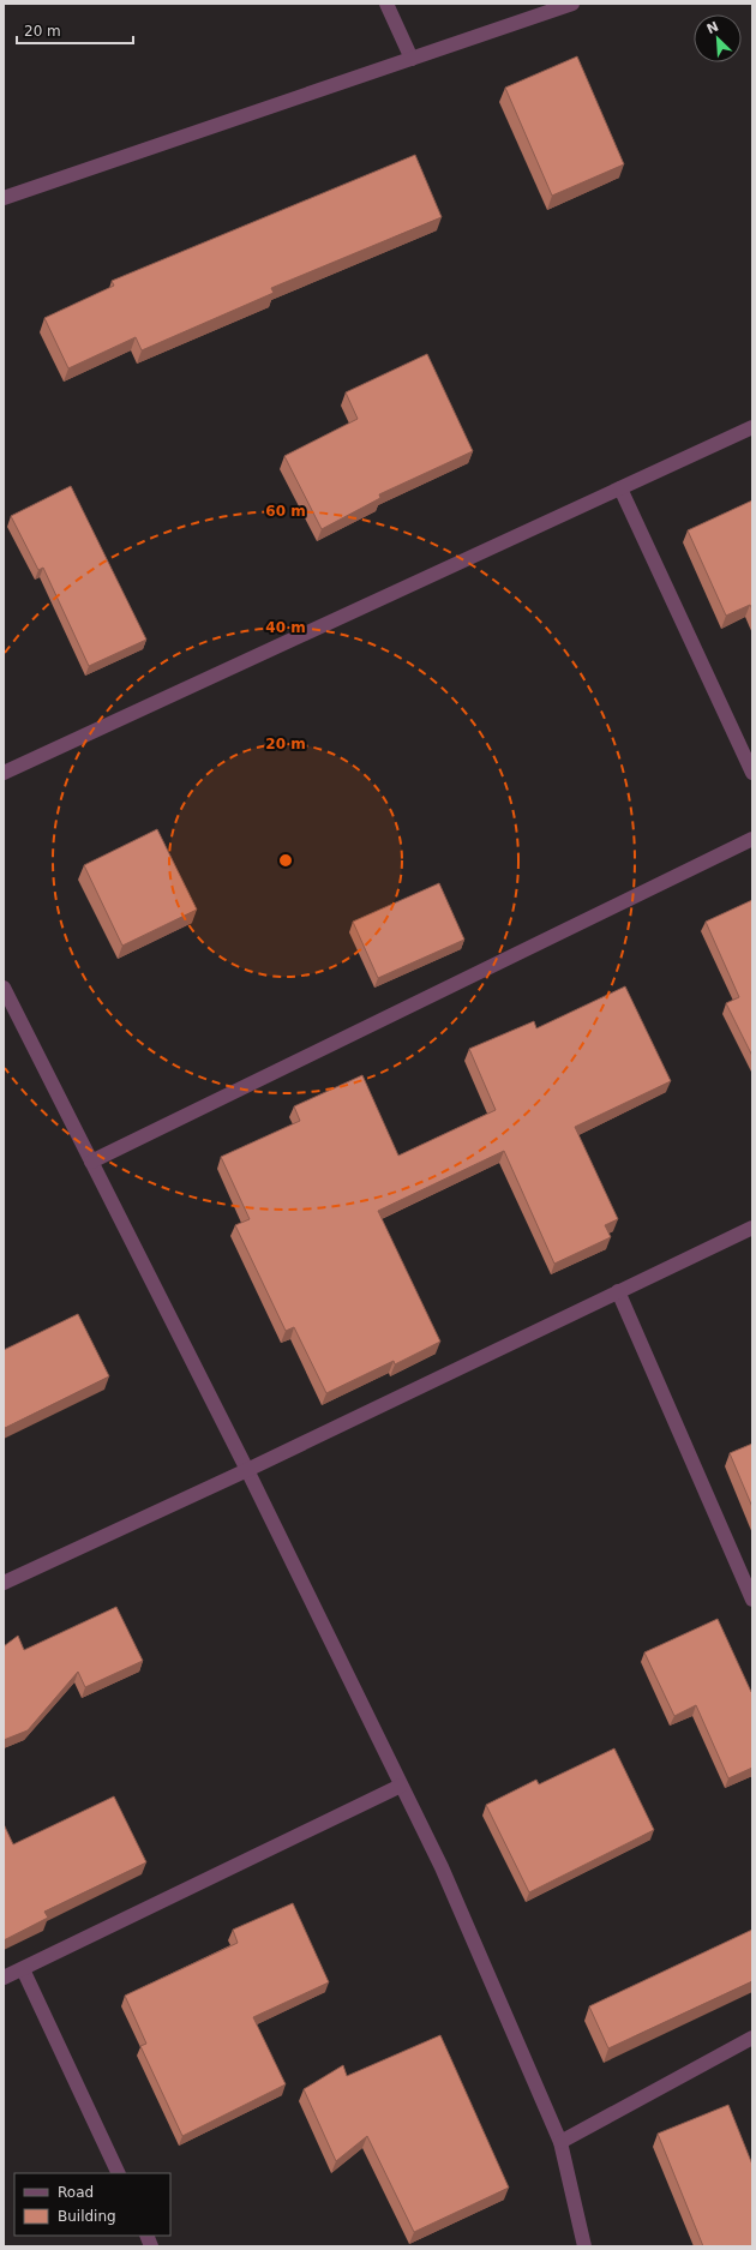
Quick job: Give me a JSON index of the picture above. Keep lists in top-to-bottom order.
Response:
{
  "legend": ["Road", "Building"],
  "scale_bar": "20 m",
  "north": "top left",
  "rings": ["60 m", "40 m", "20 m"]
}
